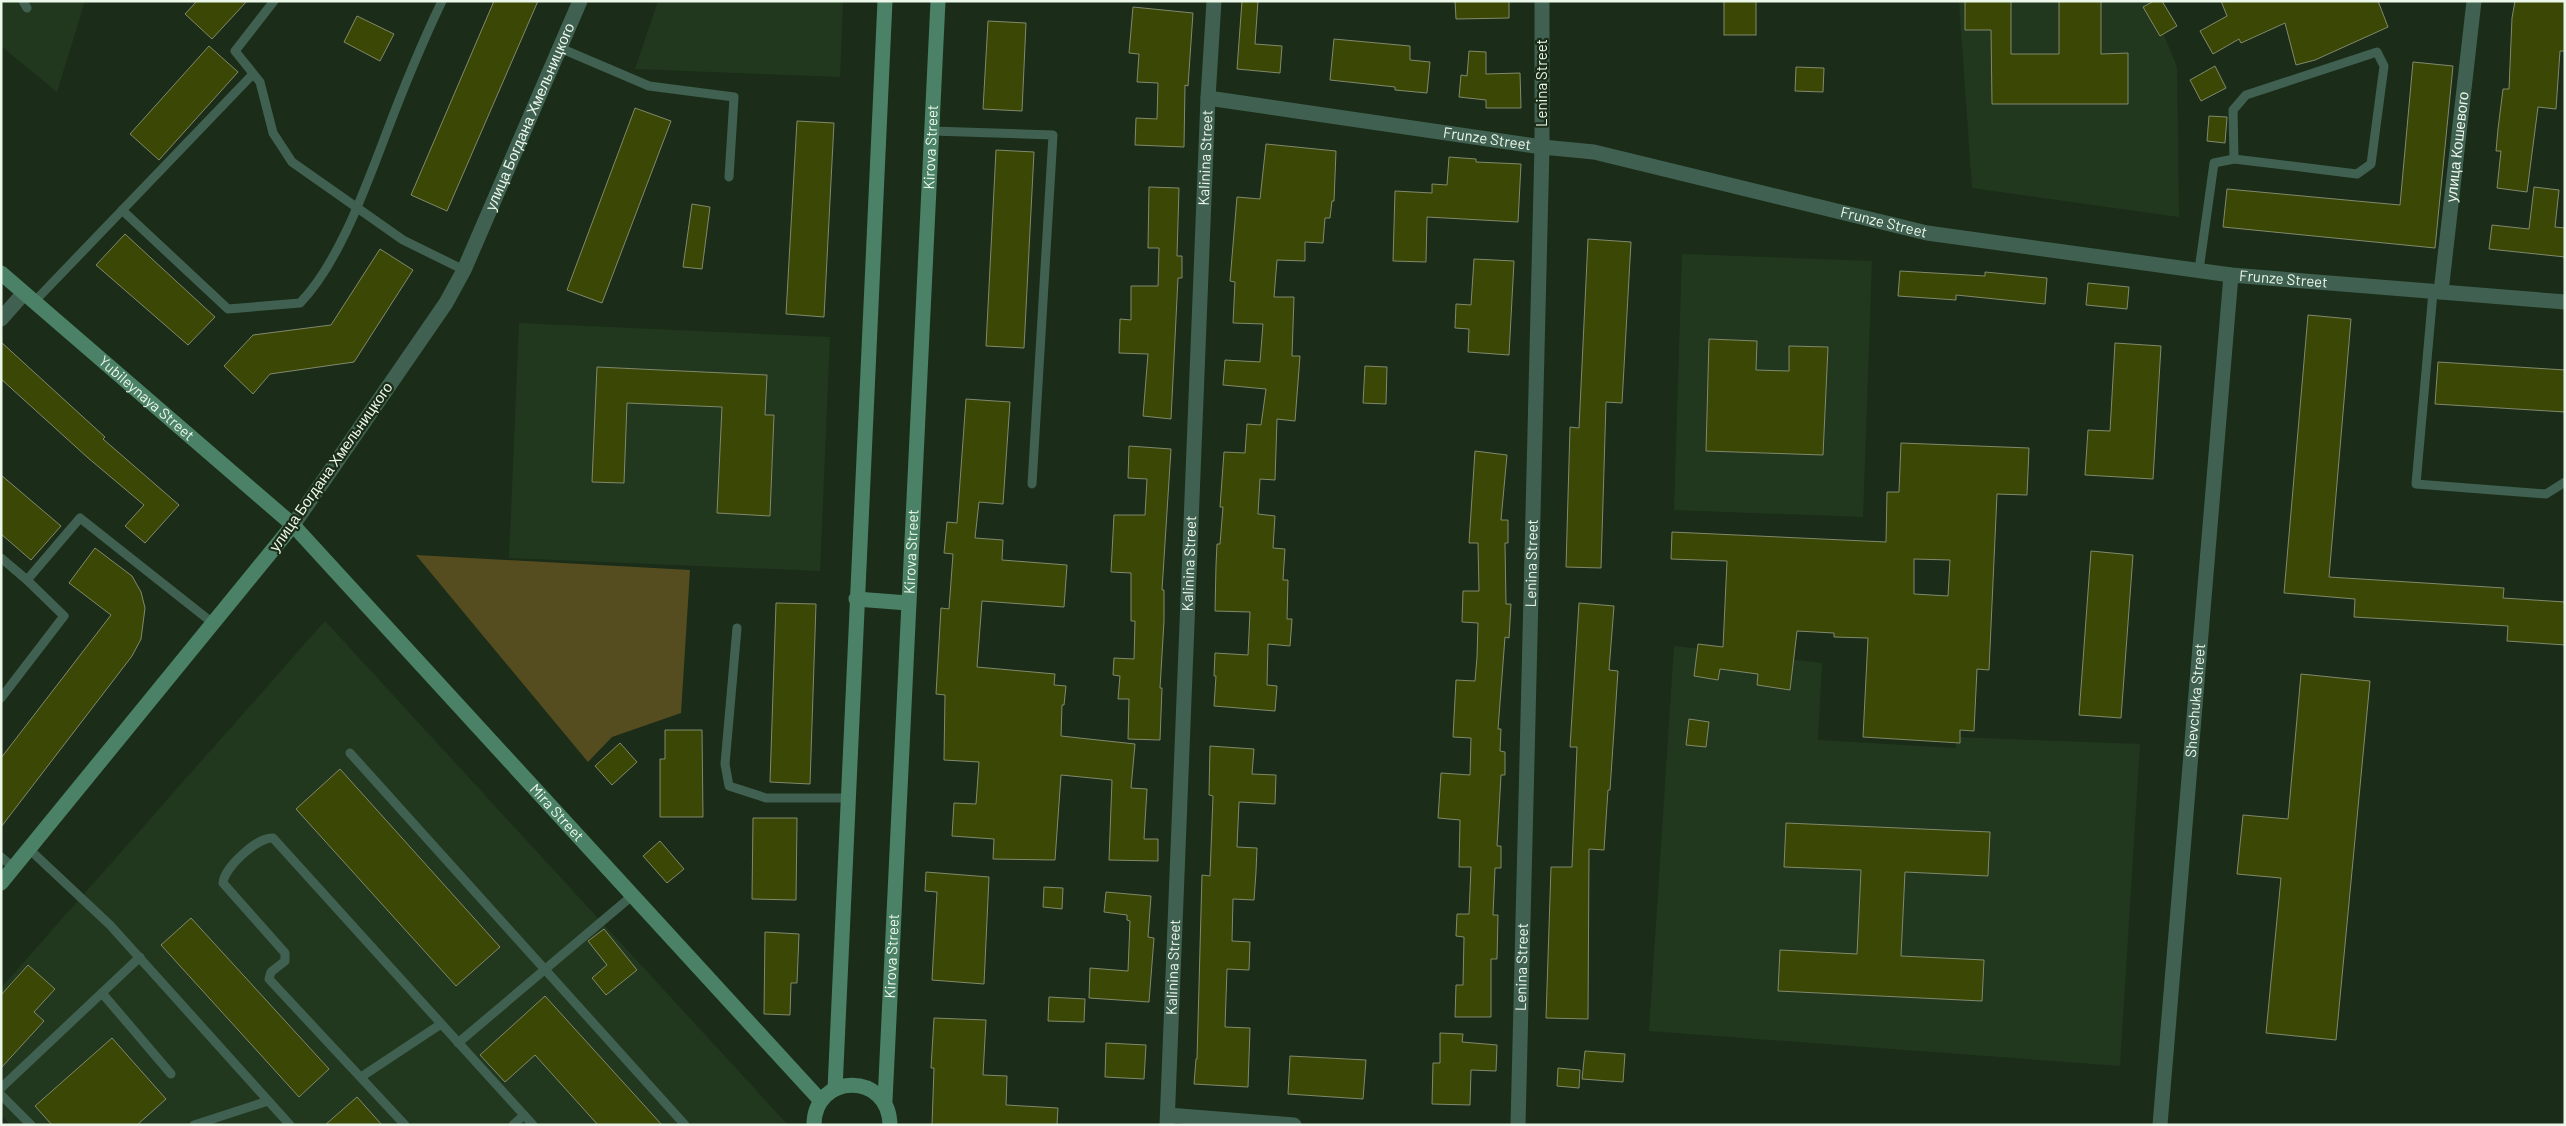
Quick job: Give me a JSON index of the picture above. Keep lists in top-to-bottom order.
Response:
{
  "streets": {
    "street": [
      "Lenina Street",
      "улица Богдана Хмельницкого",
      "Frunze Street",
      "Kirova Street",
      "улица Кошевого",
      "Kalinina Street",
      "Yubileynaya Street",
      "Shevchuka Street",
      "Mira Street"
    ]
  },
  "crossings": [
    ["Lenina Street", "Frunze Street"],
    ["улица Богдана Хмельницкого", "Yubileynaya Street"],
    ["улица Богдана Хмельницкого", "Mira Street"],
    ["Frunze Street", "улица Кошевого"],
    ["Frunze Street", "Kalinina Street"],
    ["Frunze Street", "Shevchuka Street"],
    ["Yubileynaya Street", "Mira Street"]
  ]
}
